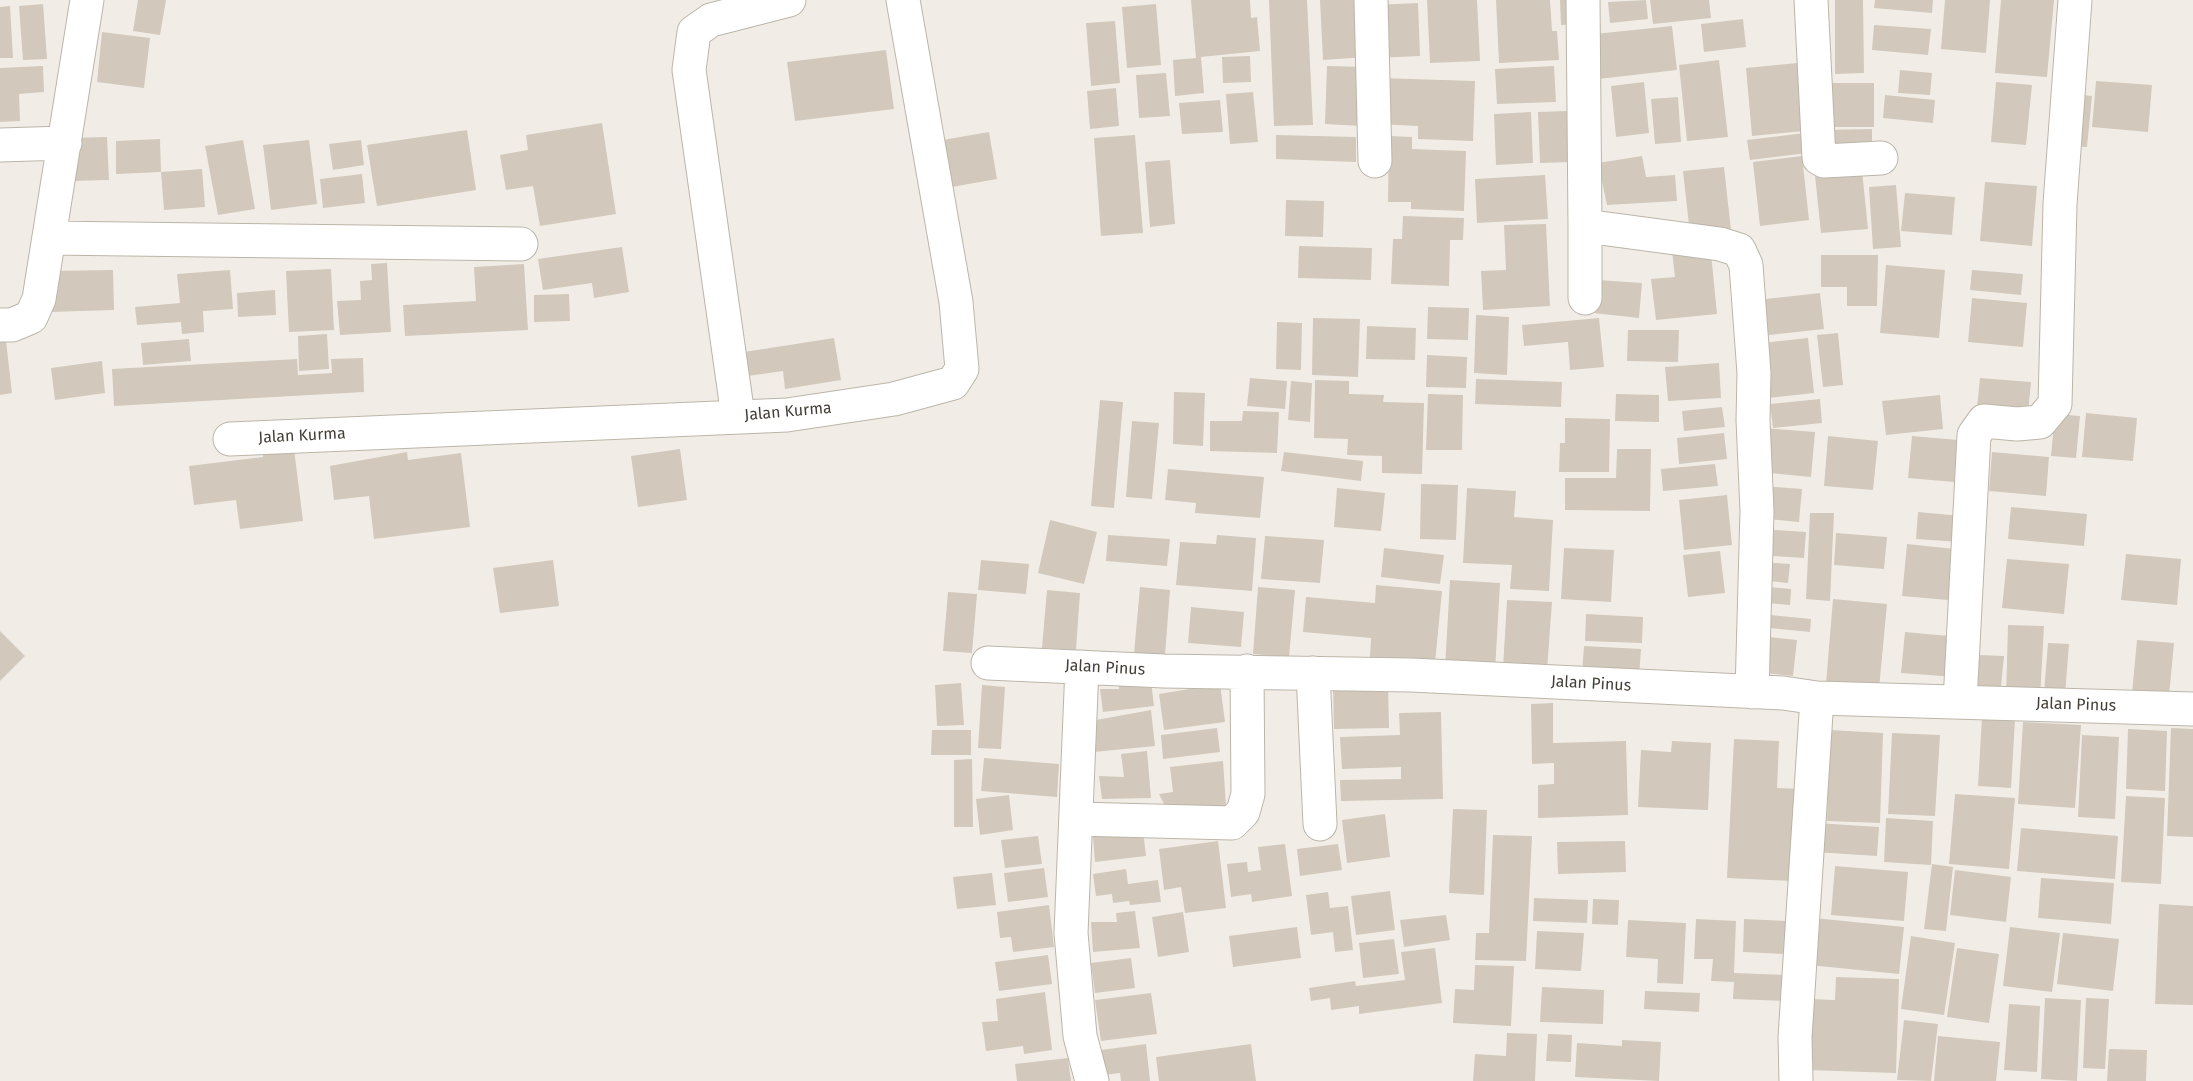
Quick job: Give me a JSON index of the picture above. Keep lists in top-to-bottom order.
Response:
{
  "streets": {
    "street": ["Jalan Kurma", "Jalan Pinus"]
  }
}
